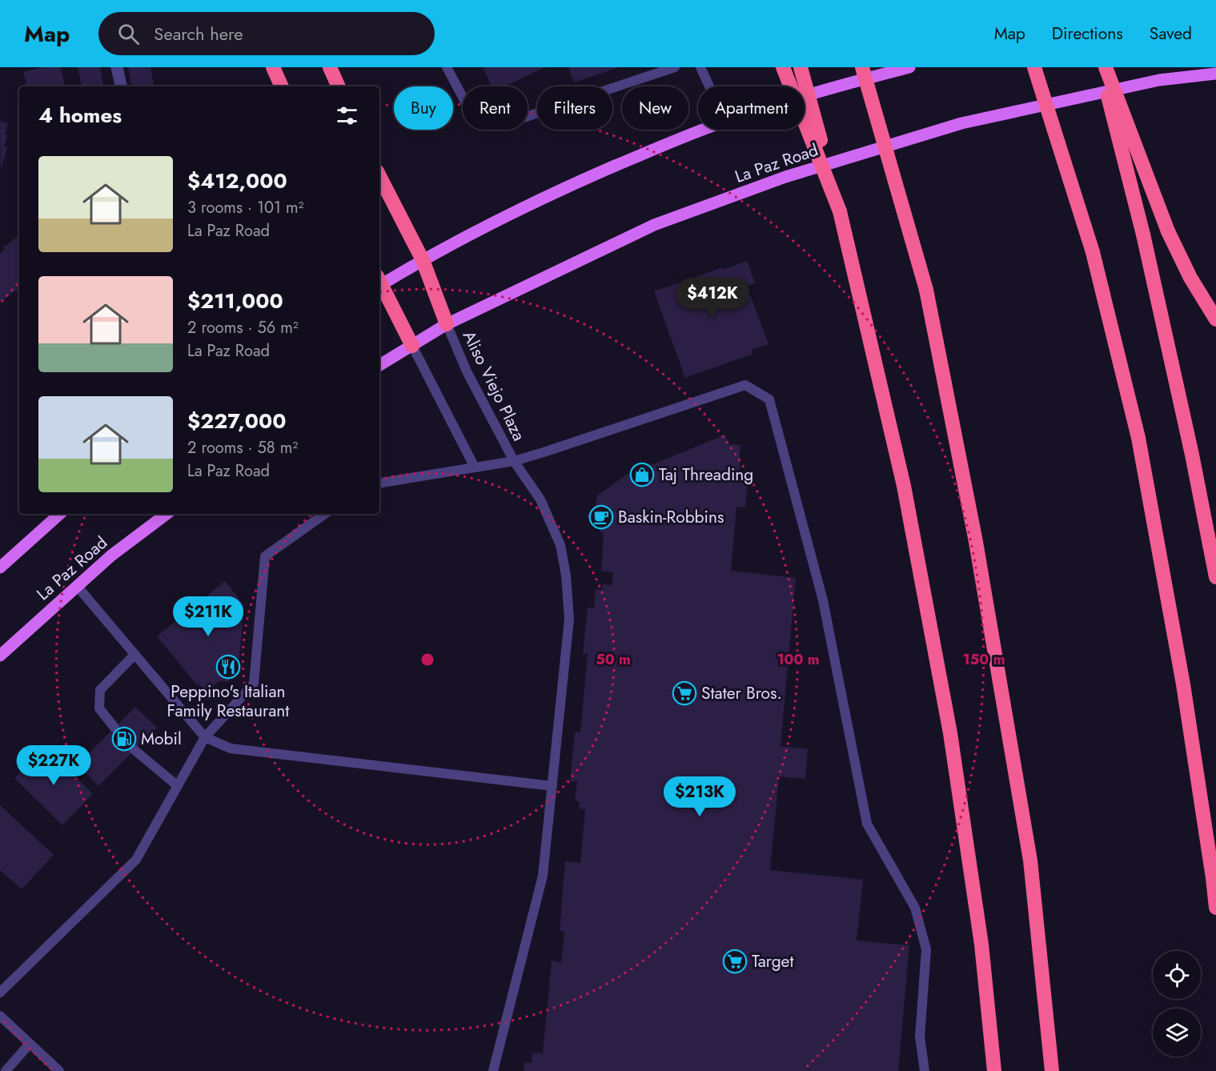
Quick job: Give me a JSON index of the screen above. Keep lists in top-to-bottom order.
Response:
{
  "streets": {
    "main road": ["La Paz Road"],
    "lane": ["Aliso Viejo Plaza"]
  },
  "crossings": [
    ["La Paz Road", "Aliso Viejo Plaza"]
  ],
  "places": {
    "shop": ["Taj Threading"],
    "cafe": ["Baskin-Robbins"],
    "restaurant": ["Peppino's Italian Family Restaurant"],
    "supermarket": ["Stater Bros.", "Target"],
    "fuel station": ["Mobil"]
  },
  "page": {
    "header": "Map",
    "search": "Search here",
    "nav": ["Map", "Directions", "Saved"],
    "chip": [
      "Buy",
      "Rent",
      "Filters",
      "New",
      "Apartment"
    ],
    "heading": "4 homes",
    "list": [
      {
        "name": "$412,000",
        "note": "3 rooms · 101 m² · La Paz Road"
      },
      {
        "name": "$211,000",
        "note": "2 rooms · 56 m² · La Paz Road"
      },
      {
        "name": "$227,000",
        "note": "2 rooms · 58 m² · La Paz Road"
      }
    ],
    "price": [
      "$412K",
      "$211K",
      "$227K",
      "$213K"
    ]
  },
  "rings": ["50 m", "100 m", "150 m"]
}
